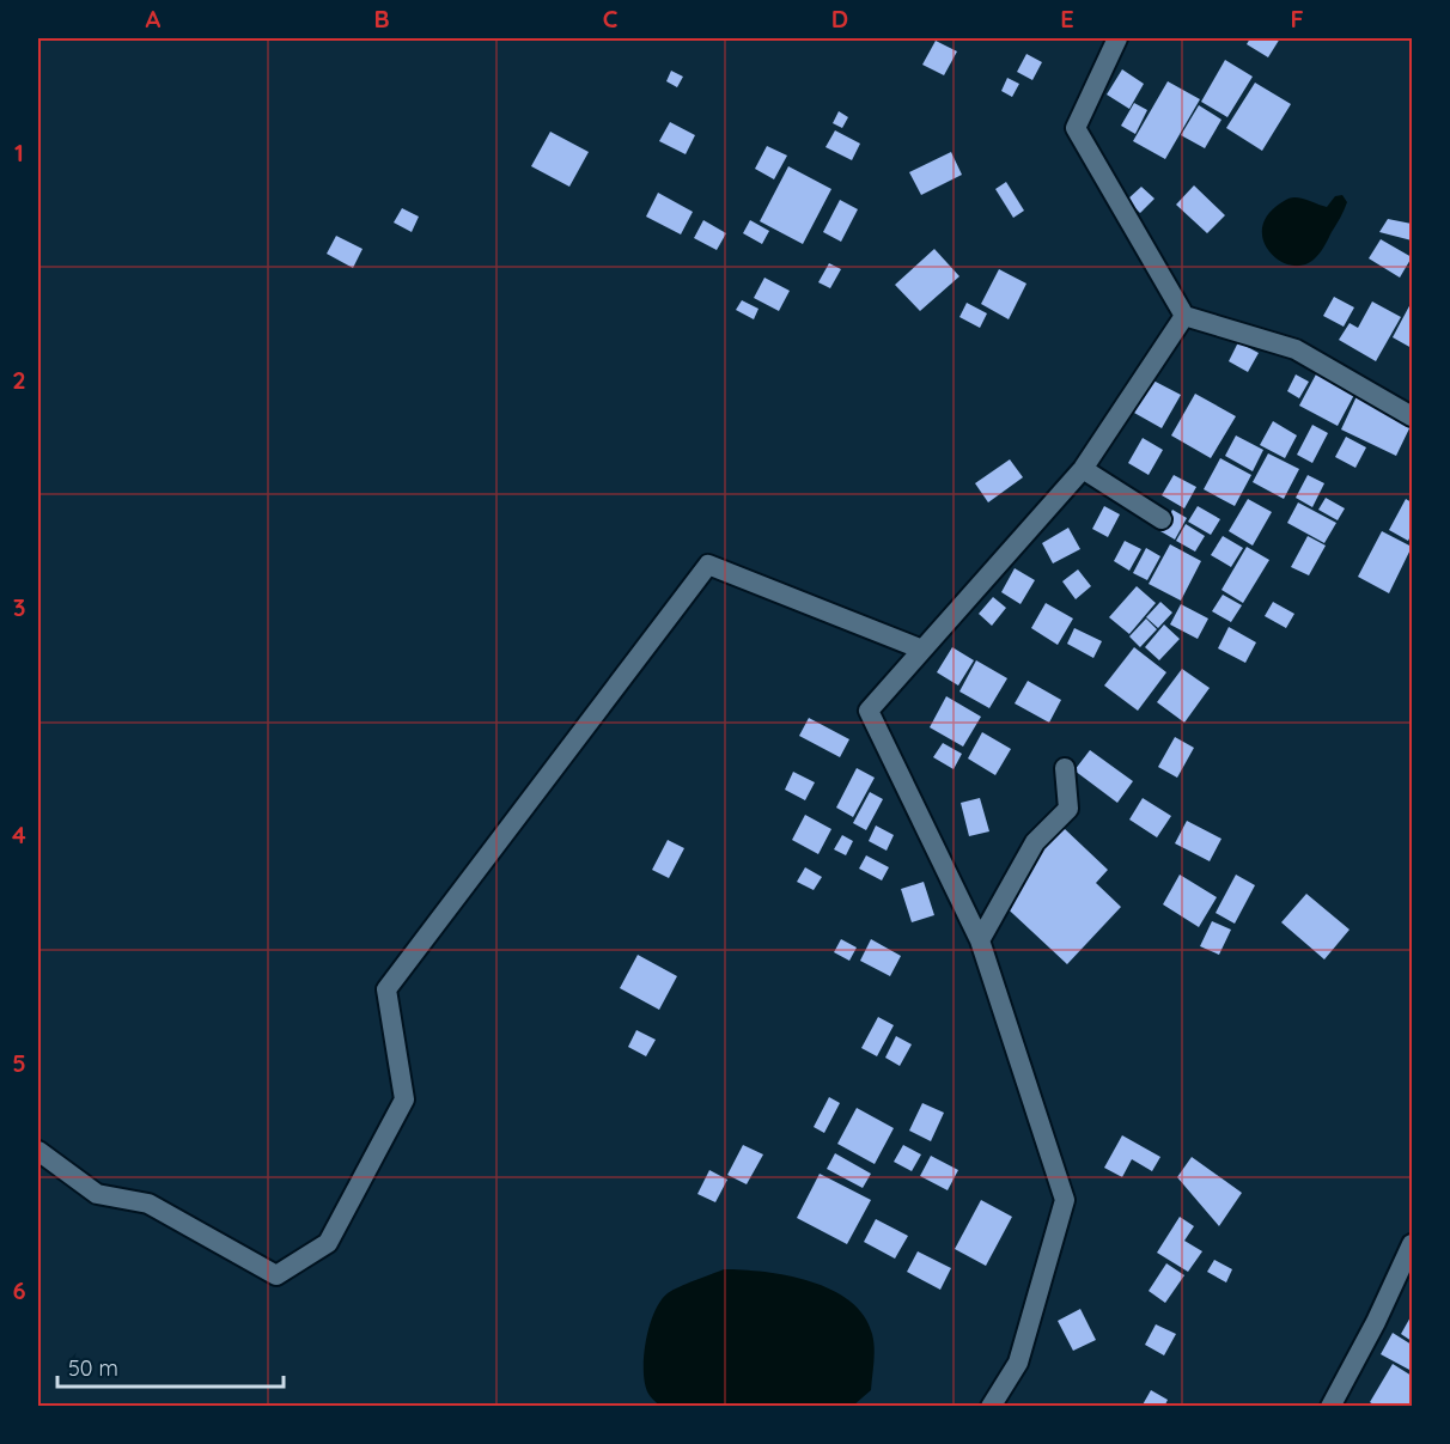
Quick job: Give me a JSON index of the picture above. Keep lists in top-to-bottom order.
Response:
{
  "scale_bar": "50 m",
  "grid": {
    "columns": [
      "A",
      "B",
      "C",
      "D",
      "E",
      "F"
    ],
    "rows": [
      "1",
      "2",
      "3",
      "4",
      "5",
      "6"
    ]
  }
}
